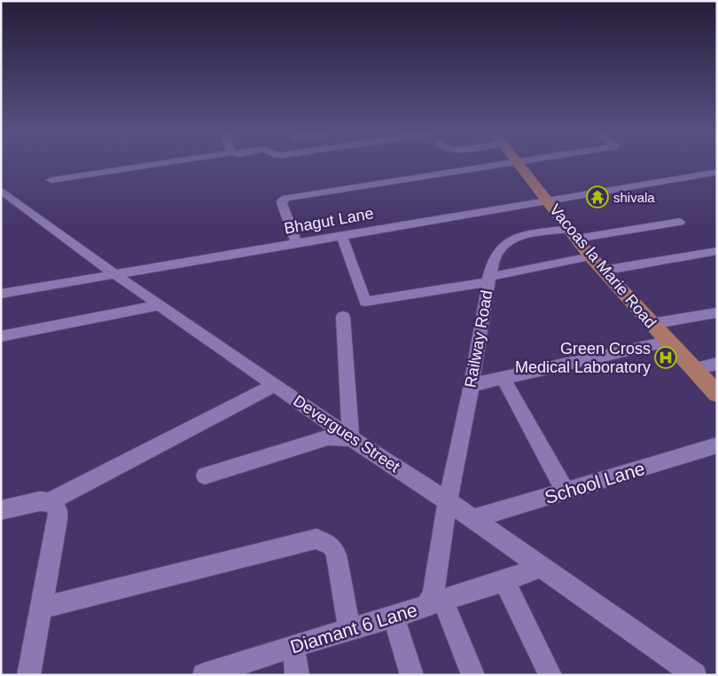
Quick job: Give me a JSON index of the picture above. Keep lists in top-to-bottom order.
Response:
{
  "streets": {
    "main road": ["Vacoas la Marie Road"],
    "street": [
      "Bhagut Lane",
      "Railway Road",
      "Devergues Street",
      "School Lane",
      "Diamant 6 Lane"
    ]
  },
  "crossings": [
    ["Bhagut Lane", "Vacoas la Marie Road"],
    ["Bhagut Lane", "Devergues Street"],
    ["Vacoas la Marie Road", "Railway Road"],
    ["Railway Road", "Devergues Street"],
    ["Railway Road", "Diamant 6 Lane"],
    ["Devergues Street", "School Lane"],
    ["Devergues Street", "Diamant 6 Lane"]
  ],
  "places": {
    "temple": ["shivala"],
    "hospital": ["Green Cross Medical Laboratory"]
  }
}
